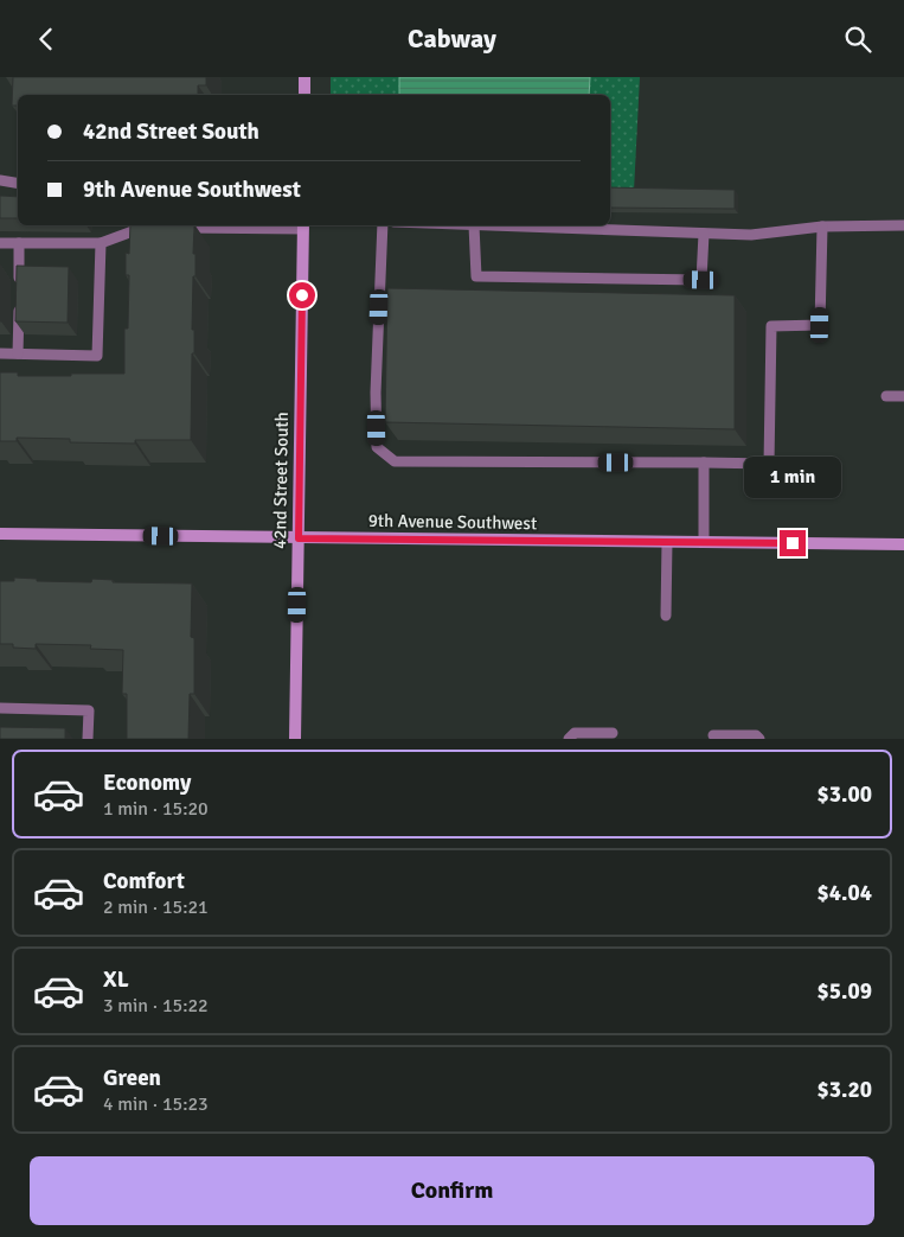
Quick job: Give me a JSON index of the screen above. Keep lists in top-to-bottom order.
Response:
{
  "streets": {
    "street": ["42nd Street South", "9th Avenue Southwest"]
  },
  "crossings": [
    ["42nd Street South", "9th Avenue Southwest"]
  ],
  "page": {
    "header": "Cabway",
    "banner": ["42nd Street South", "9th Avenue Southwest"],
    "bubble": "1 min",
    "list": [
      {
        "name": "Economy",
        "note": "1 min · 15:20",
        "value": "$3.00"
      },
      {
        "name": "Comfort",
        "note": "2 min · 15:21",
        "value": "$4.04"
      },
      {
        "name": "XL",
        "note": "3 min · 15:22",
        "value": "$5.09"
      },
      {
        "name": "Green",
        "note": "4 min · 15:23",
        "value": "$3.20"
      }
    ],
    "buttons": "Confirm"
  }
}
